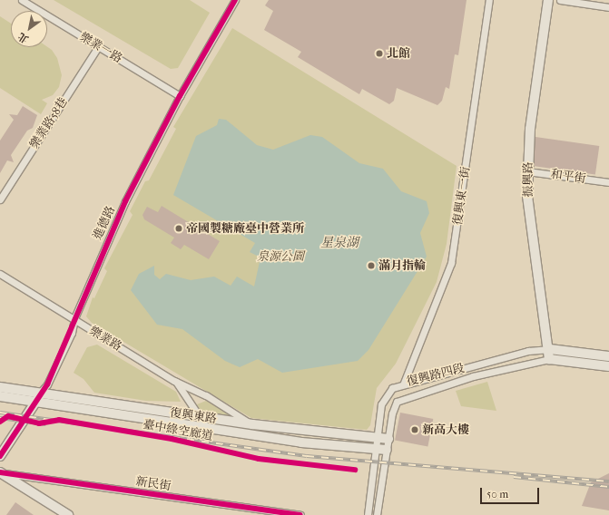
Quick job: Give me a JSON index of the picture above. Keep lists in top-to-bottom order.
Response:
{
  "streets": {
    "street": [
      "樂業一路",
      "樂業路58巷",
      "和平街",
      "振興路",
      "復興東一街",
      "進德路",
      "樂業路",
      "復興路四段",
      "復興東路",
      "新民街"
    ],
    "cycle path": ["臺中綠空廊道"]
  },
  "crossings": [
    ["樂業一路", "樂業路58巷"],
    ["樂業一路", "進德路"],
    ["和平街", "振興路"],
    ["振興路", "復興路四段"],
    ["復興東一街", "復興路四段"],
    ["進德路", "樂業路"],
    ["進德路", "復興東路"],
    ["樂業路", "復興東路"],
    ["復興路四段", "復興東路"]
  ],
  "water": ["星泉湖"],
  "parks": ["泉源公園"],
  "places": [
    "北館",
    "帝國製糖廠臺中營業所",
    "滿月指輪",
    "新高大樓"
  ],
  "scale_bar": "50 m",
  "north": "bottom left"
}
